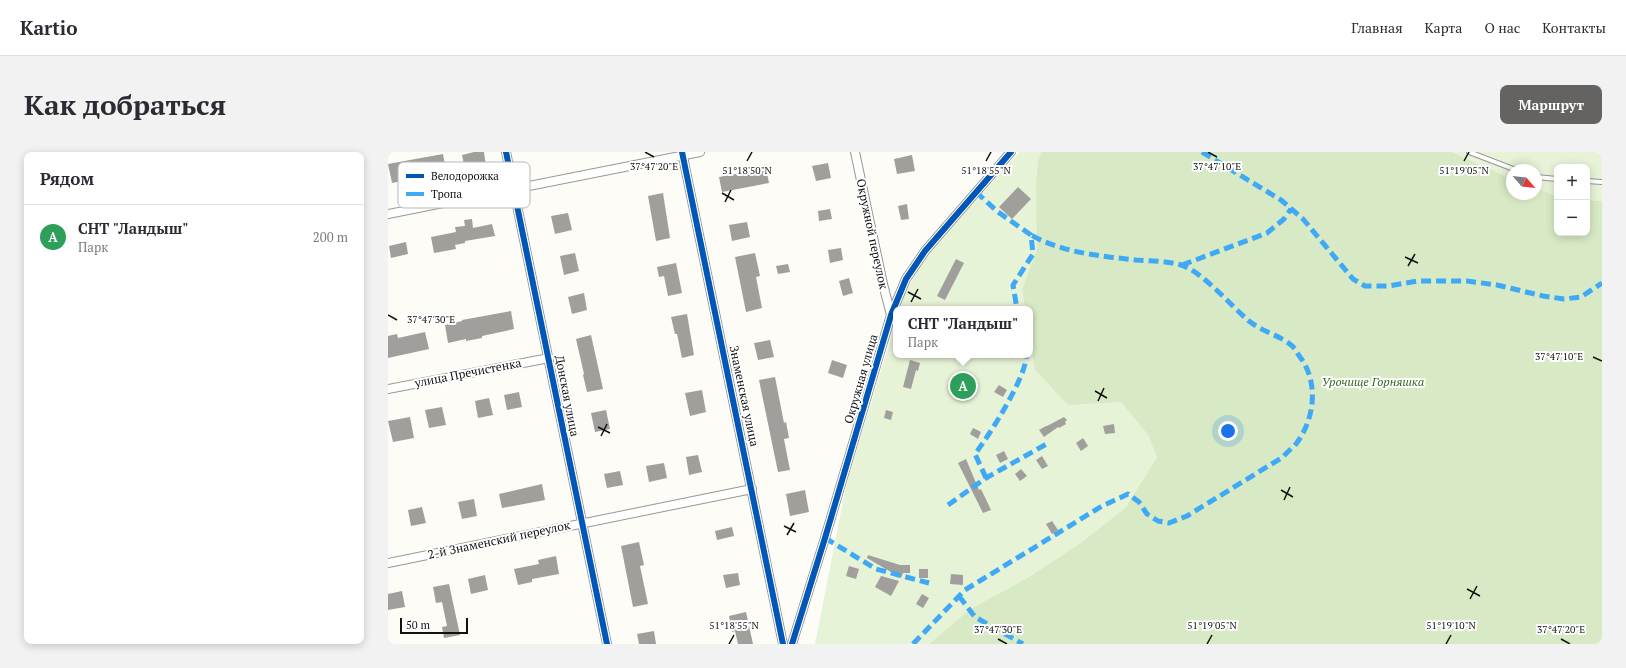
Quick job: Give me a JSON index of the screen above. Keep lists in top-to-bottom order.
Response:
{
  "streets": {
    "street": [
      "Окружной переулок",
      "улица Пречистенка",
      "Окружная улица",
      "Донская улица",
      "Знаменская улица",
      "2-й Знаменский переулок"
    ]
  },
  "crossings": [
    ["Окружной переулок", "Окружная улица"],
    ["улица Пречистенка", "Донская улица"],
    ["Донская улица", "2-й Знаменский переулок"],
    ["Знаменская улица", "2-й Знаменский переулок"]
  ],
  "parks": ["Урочище Горняшка"],
  "legend": ["Велодорожка", "Тропа"],
  "scale_bar": "50 m",
  "north": "bottom right",
  "page": {
    "header": "Kartio",
    "nav": [
      "Главная",
      "Карта",
      "О нас",
      "Контакты"
    ],
    "buttons": "Маршрут",
    "title": "Как добраться",
    "heading": "Рядом",
    "map_buttons": ["+", "−"],
    "list": [
      {
        "mark": "A",
        "name": "СНТ \"Ландыш\"",
        "note": "Парк",
        "value": "200 m"
      }
    ],
    "popup": ["СНТ \"Ландыш\"", "Парк"],
    "pins": "A",
    "scale": "50 m"
  },
  "coordinates": [
    "37°47'20\"E",
    "37°47'10\"E",
    "51°18'50\"N",
    "51°18'55\"N",
    "51°19'05\"N",
    "37°47'30\"E",
    "51°19'10\"N"
  ]
}
